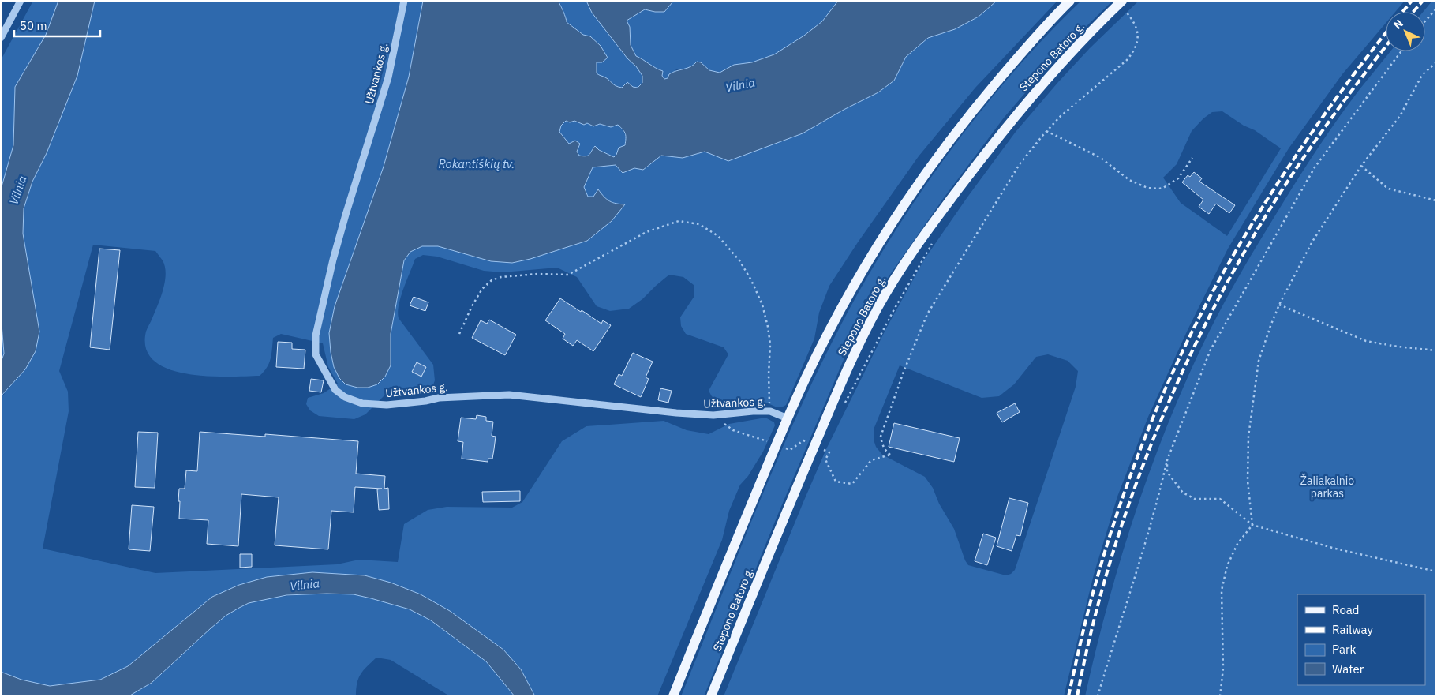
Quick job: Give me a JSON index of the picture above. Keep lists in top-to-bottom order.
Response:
{
  "streets": {
    "main road": ["Stepono Batoro g."],
    "street": ["Užtvankos g."]
  },
  "crossings": [
    ["Stepono Batoro g.", "Užtvankos g."]
  ],
  "water": ["Vilnia", "Rokantiškių tv."],
  "parks": ["Žaliakalnio parkas"],
  "legend": [
    "Road",
    "Railway",
    "Park",
    "Water"
  ],
  "scale_bar": "50 m",
  "north": "top left"
}
